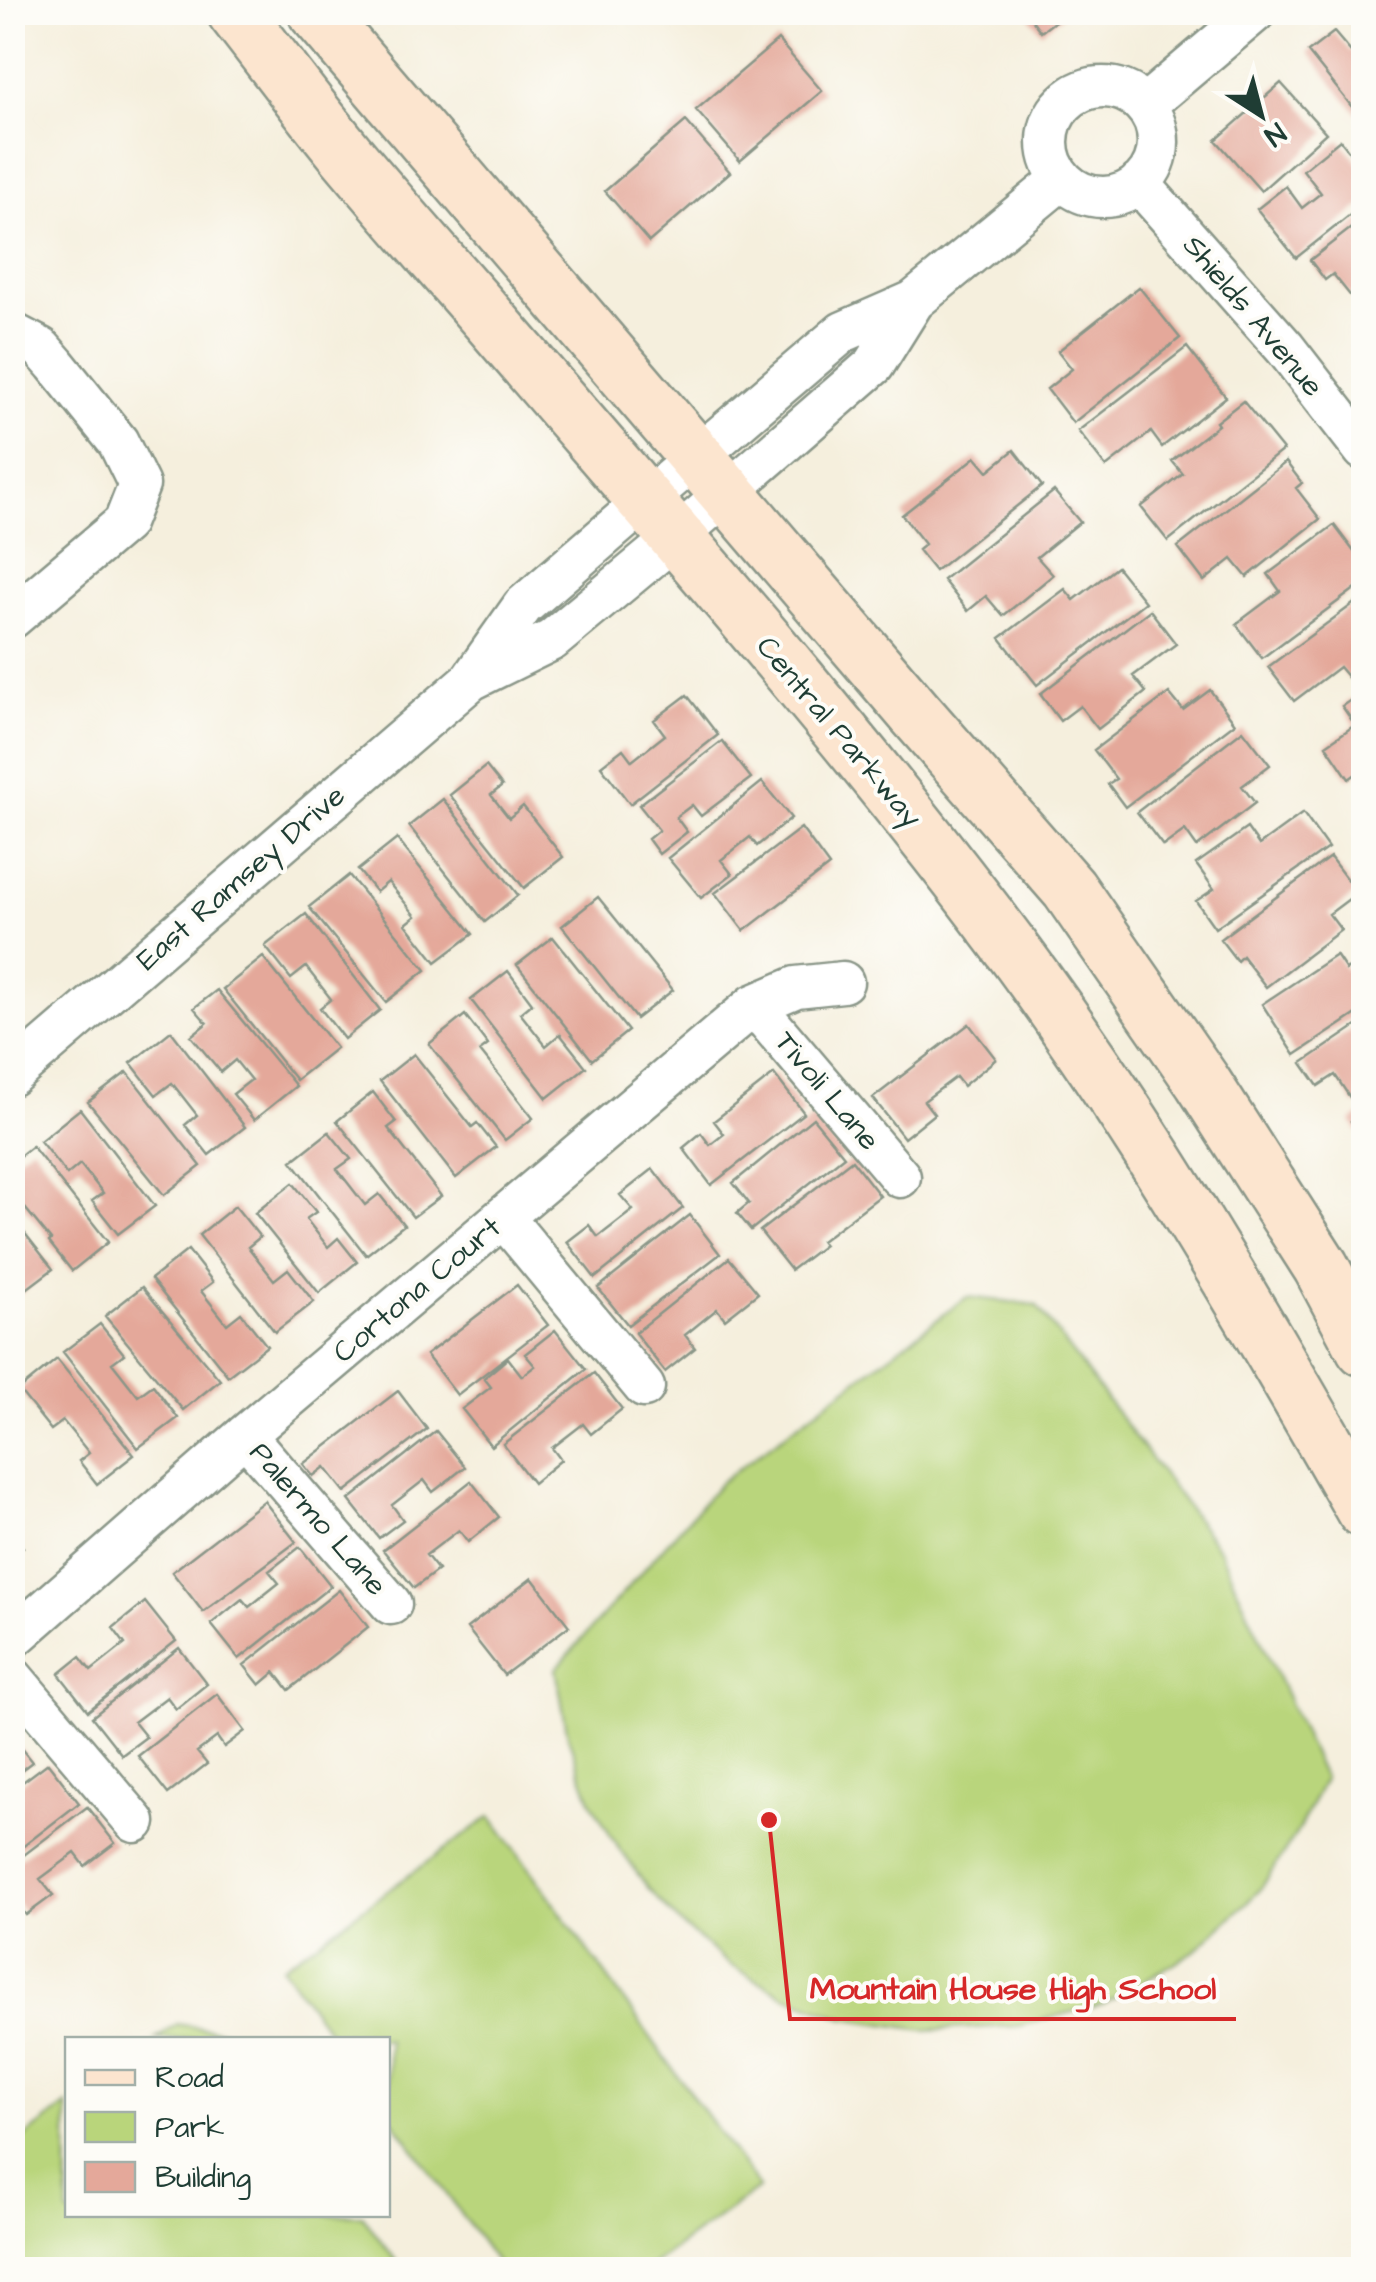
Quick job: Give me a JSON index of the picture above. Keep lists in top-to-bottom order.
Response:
{
  "streets": {
    "main road": ["Central Parkway"],
    "street": [
      "Shields Avenue",
      "East Ramsey Drive",
      "Tivoli Lane",
      "Cortona Court",
      "Palermo Lane"
    ]
  },
  "crossings": [
    ["Shields Avenue", "East Ramsey Drive"],
    ["Central Parkway", "East Ramsey Drive"],
    ["Tivoli Lane", "Cortona Court"],
    ["Cortona Court", "Palermo Lane"]
  ],
  "places": ["Mountain House High School"],
  "legend": ["Road", "Park", "Building"],
  "north": "bottom right"
}
